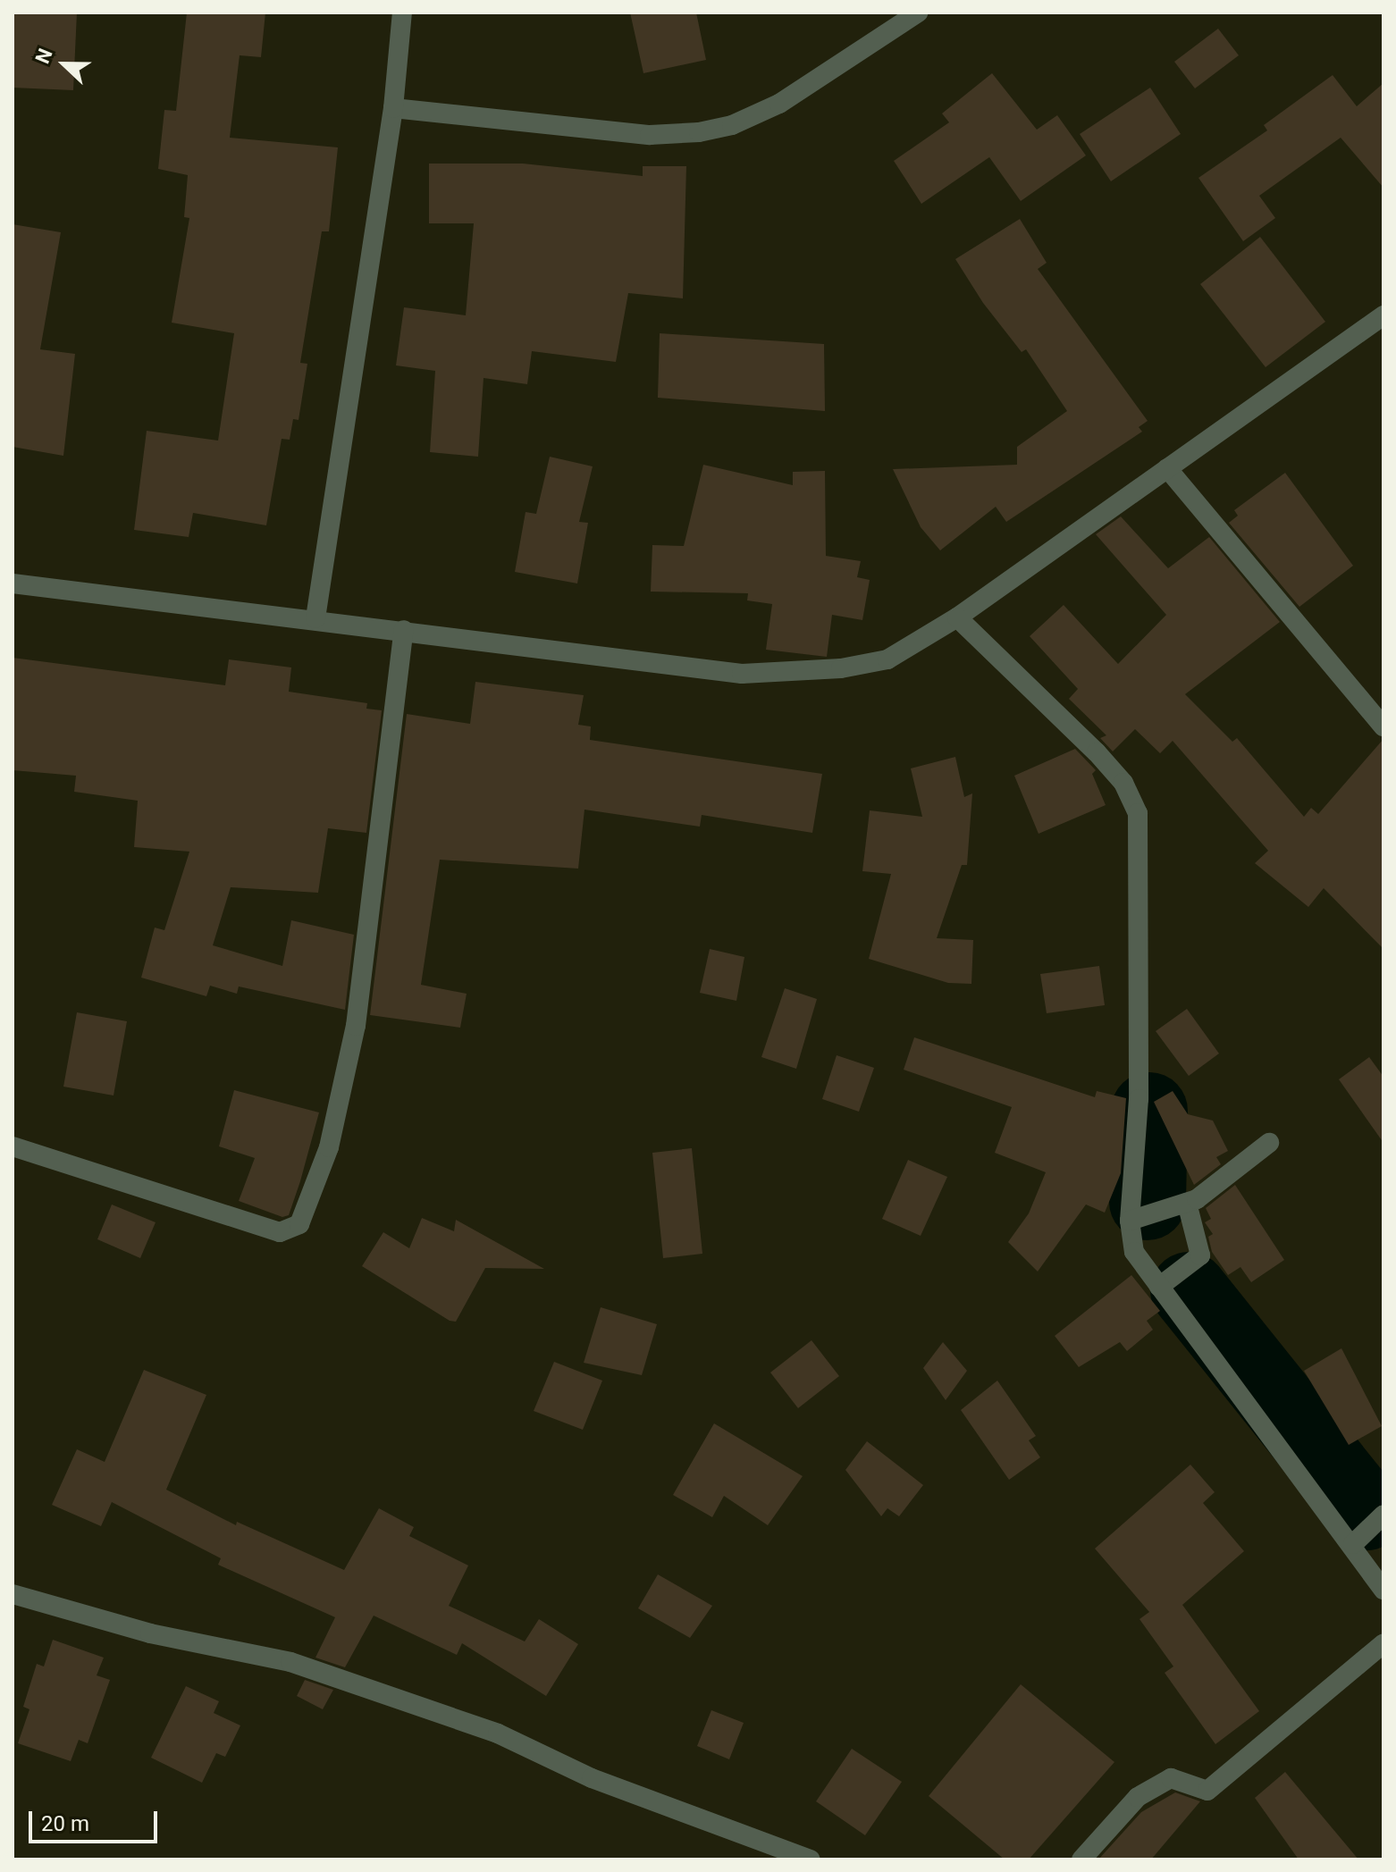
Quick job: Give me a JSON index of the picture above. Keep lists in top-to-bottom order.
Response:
{
  "scale_bar": "20 m",
  "north": "left"
}
